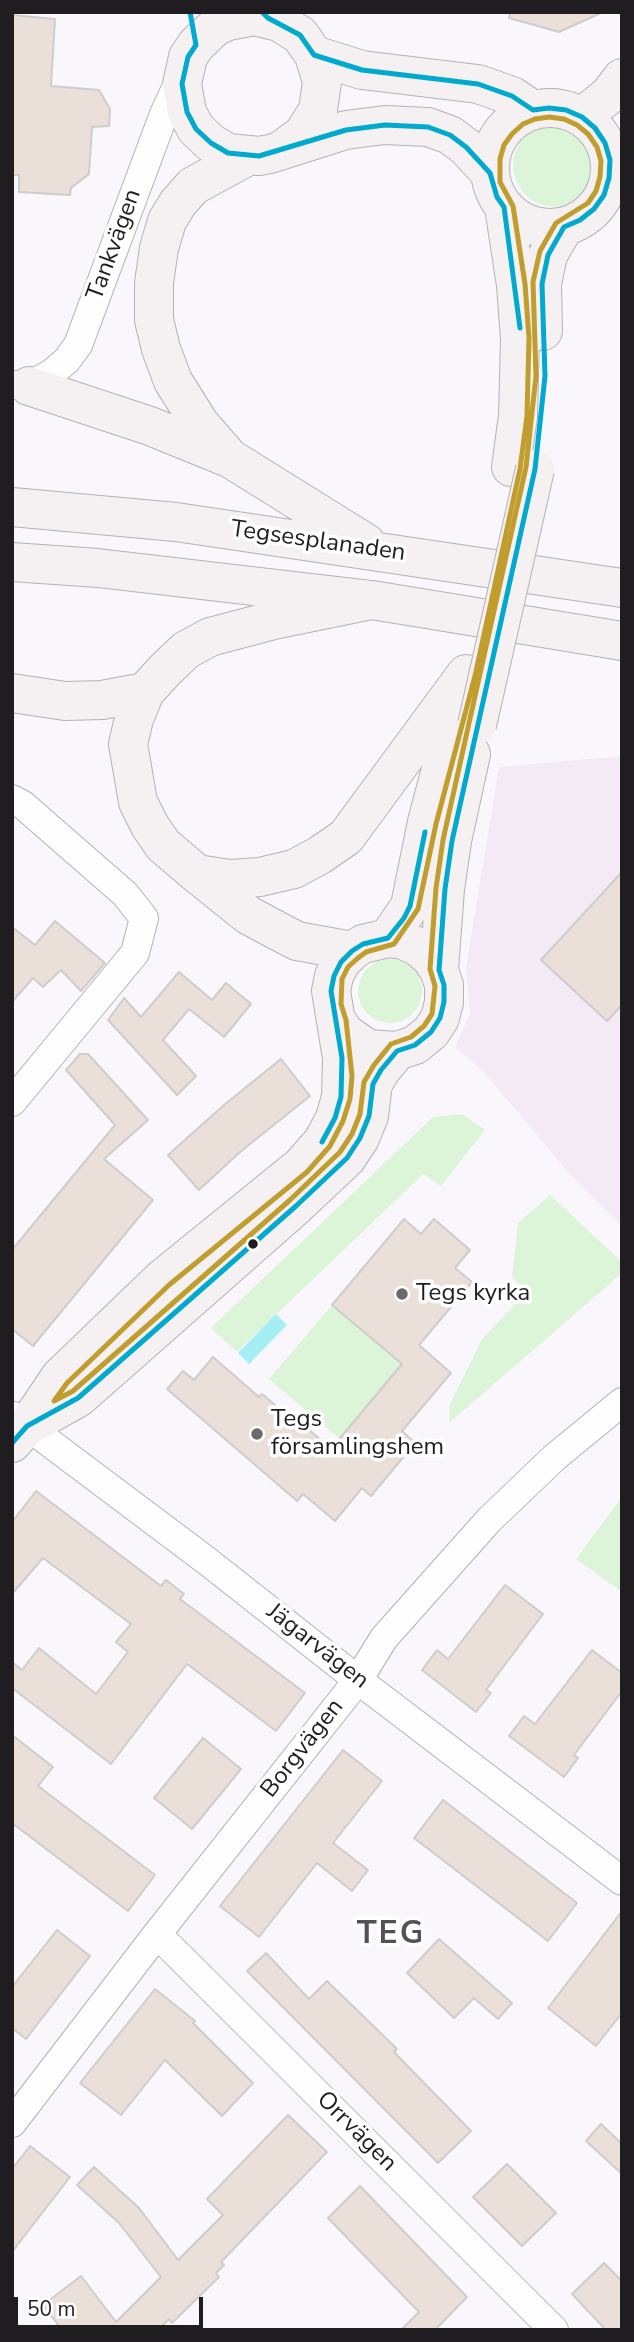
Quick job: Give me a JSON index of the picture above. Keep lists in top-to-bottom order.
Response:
{
  "streets": {
    "street": [
      "Tankvägen",
      "Tegsesplanaden",
      "Jägarvägen",
      "Borgvägen",
      "Orrvägen"
    ]
  },
  "crossings": [
    ["Jägarvägen", "Borgvägen"],
    ["Borgvägen", "Orrvägen"]
  ],
  "districts": ["TEG"],
  "places": ["Tegs kyrka", "Tegs församlingshem"],
  "scale_bar": "50 m"
}
